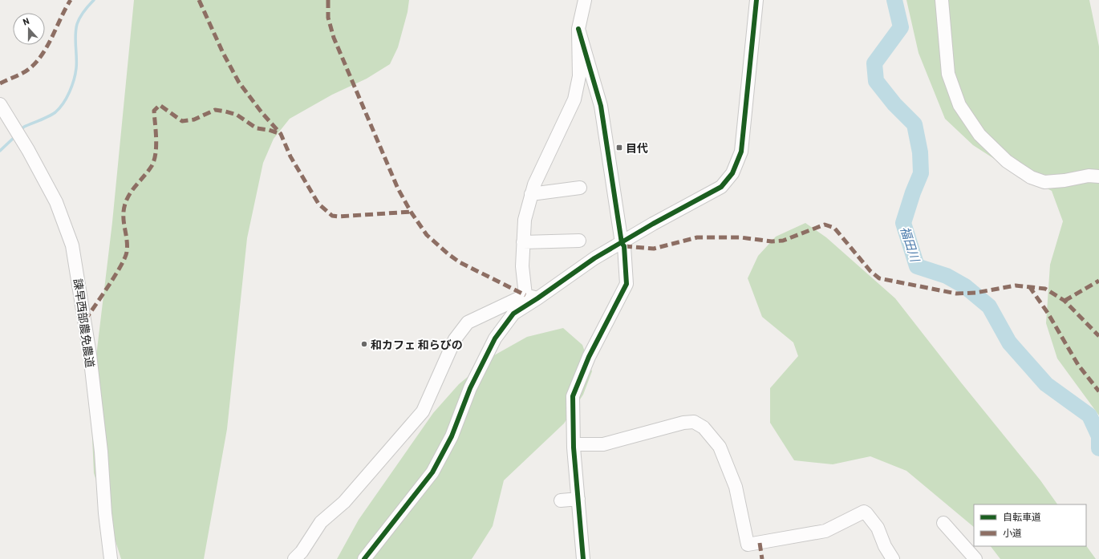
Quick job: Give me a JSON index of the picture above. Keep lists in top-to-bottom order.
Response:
{
  "streets": {
    "street": ["諫早西部農免農道"]
  },
  "water": ["福田川"],
  "places": {
    "transit": ["目代"],
    "other": ["和カフェ 和らびの"]
  },
  "legend": ["自転車道", "小道"],
  "north": "top"
}
